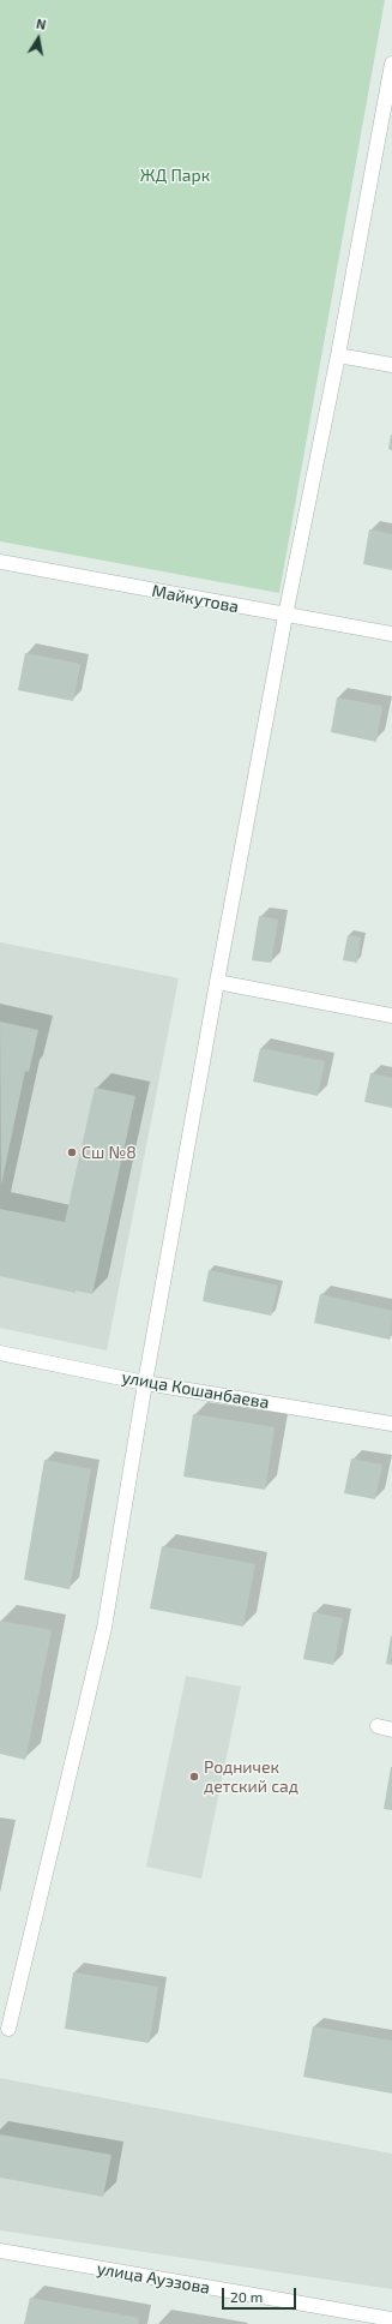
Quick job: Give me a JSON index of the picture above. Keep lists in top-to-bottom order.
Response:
{
  "streets": {
    "street": ["Майкутова", "улица Кошанбаева", "улица Ауэзова"]
  },
  "parks": ["ЖД Парк"],
  "places": ["Сш №8", "Родничек детский сад"],
  "scale_bar": "20 m",
  "north": "top"
}
